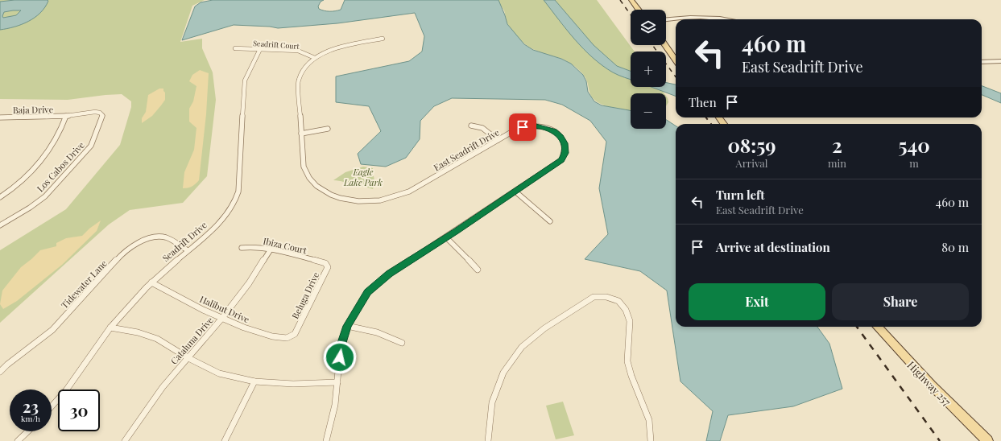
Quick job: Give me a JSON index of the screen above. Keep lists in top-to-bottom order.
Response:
{
  "streets": {
    "main road": ["Highway 257"],
    "street": [
      "Seadrift Court",
      "Baja Drive",
      "East Seadrift Drive",
      "Los Cabos Drive",
      "Seadrift Drive",
      "Ibiza Court",
      "Tidewater Lane",
      "Beluga Drive",
      "Halibut Drive",
      "Cataluna Drive"
    ]
  },
  "crossings": [
    ["Seadrift Court", "East Seadrift Drive"],
    ["Seadrift Court", "Seadrift Drive"],
    ["Baja Drive", "Los Cabos Drive"],
    ["Seadrift Drive", "Tidewater Lane"],
    ["Seadrift Drive", "Halibut Drive"],
    ["Ibiza Court", "Beluga Drive"],
    ["Ibiza Court", "Cataluna Drive"],
    ["Beluga Drive", "Halibut Drive"],
    ["Halibut Drive", "Cataluna Drive"]
  ],
  "parks": ["Eagle Lake Park"],
  "page": {
    "map_buttons": ["+", "−"],
    "turn": ["460 m", "East Seadrift Drive"],
    "then": "Then",
    "eta": [
      "08:59",
      "Arrival",
      "2",
      "min",
      "540",
      "m"
    ],
    "list": [
      {
        "name": "Turn left",
        "note": "East Seadrift Drive",
        "value": "460 m"
      },
      {
        "name": "Arrive at destination",
        "value": "80 m"
      }
    ],
    "buttons": ["Exit", "Share"],
    "speed": "23 km/h",
    "limit": "30"
  }
}
